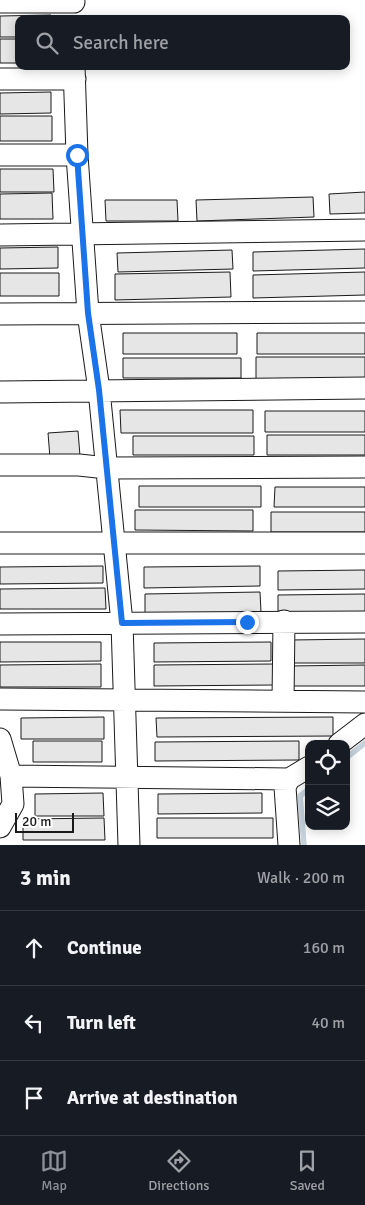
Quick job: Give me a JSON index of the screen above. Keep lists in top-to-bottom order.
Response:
{
  "scale_bar": "20 m",
  "page": {
    "search": "Search here",
    "scale": "20 m",
    "heading": ["3 min", "Walk · 200 m"],
    "list": [
      ["Continue", "160 m"],
      ["Turn left", "40 m"],
      "Arrive at destination"
    ],
    "nav": ["Map", "Directions", "Saved"]
  }
}
